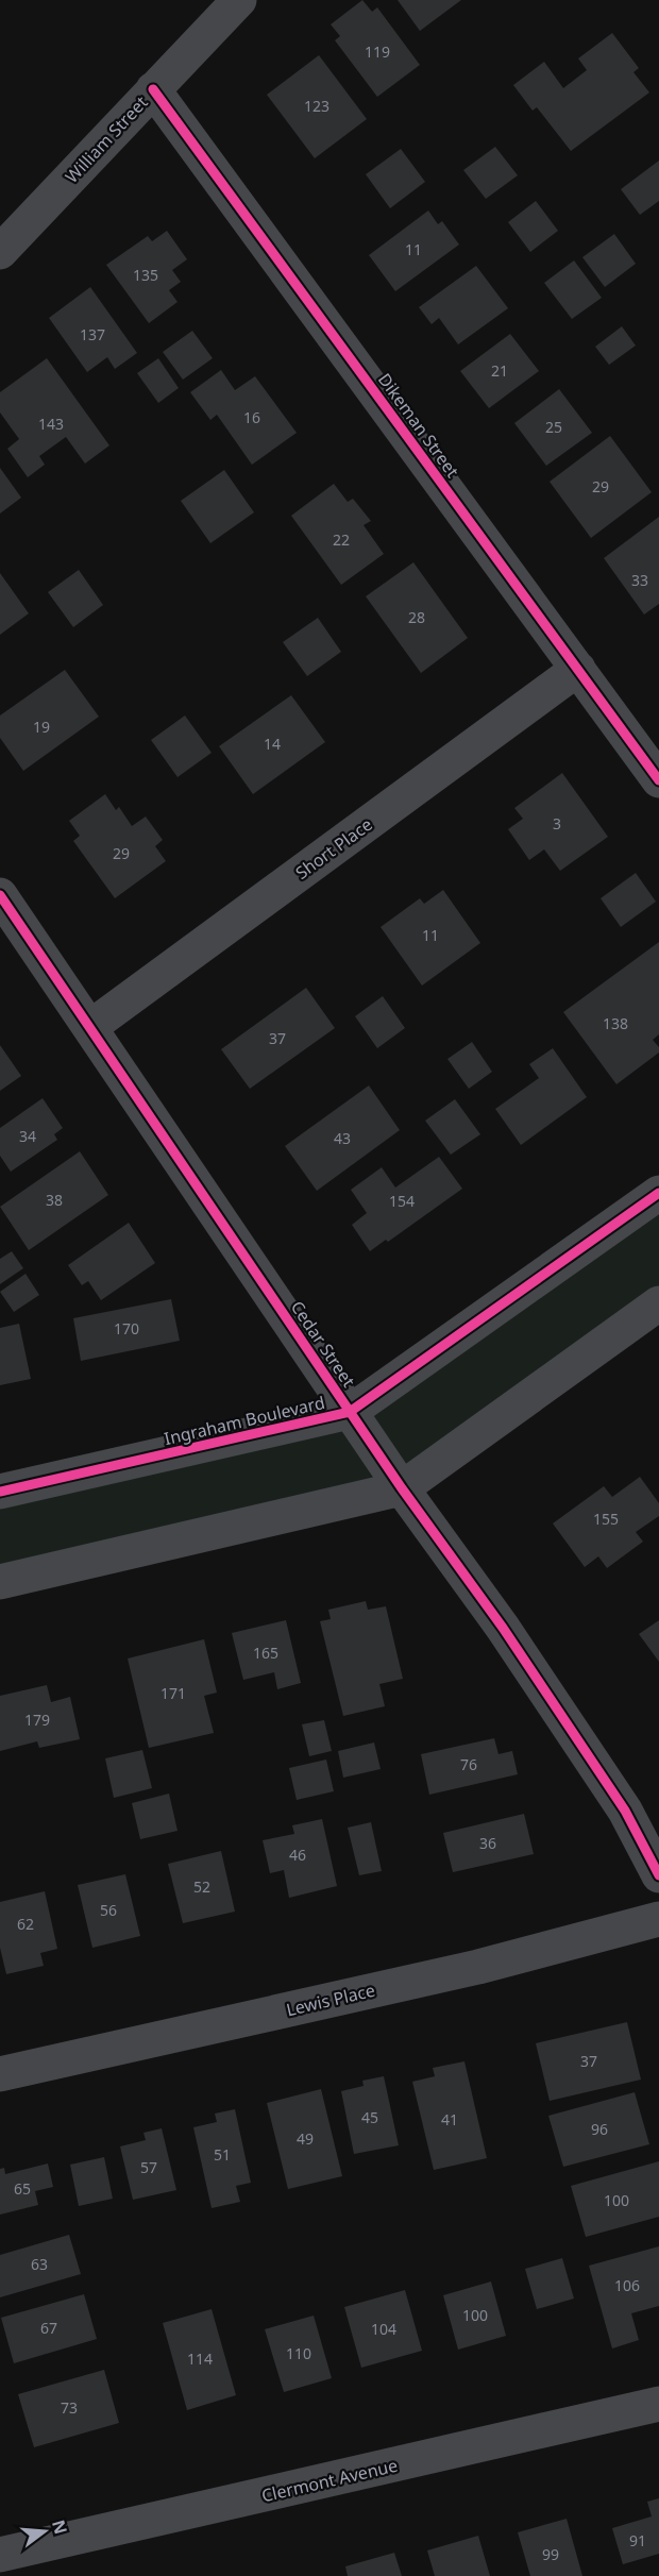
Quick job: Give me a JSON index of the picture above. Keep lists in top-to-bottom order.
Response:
{
  "streets": {
    "street": [
      "William Street",
      "Dikeman Street",
      "Short Place",
      "Cedar Street",
      "Ingraham Boulevard",
      "Lewis Place",
      "Clermont Avenue"
    ]
  },
  "crossings": [
    ["William Street", "Dikeman Street"],
    ["Dikeman Street", "Short Place"],
    ["Short Place", "Cedar Street"],
    ["Cedar Street", "Ingraham Boulevard"]
  ],
  "house_numbers": [
    "119",
    "123",
    "11",
    "135",
    "137",
    "21",
    "16",
    "143",
    "25",
    "29",
    "22",
    "33",
    "28",
    "19",
    "14",
    "3",
    "29",
    "11",
    "138",
    "37",
    "34",
    "43",
    "38",
    "154",
    "170",
    "155",
    "165",
    "171",
    "179",
    "76",
    "36",
    "46",
    "52",
    "56",
    "62",
    "37",
    "45",
    "41",
    "96",
    "49",
    "51",
    "57",
    "65",
    "100",
    "63",
    "106",
    "100",
    "67",
    "104",
    "110",
    "114",
    "73",
    "91",
    "99"
  ],
  "north": "right"
}
